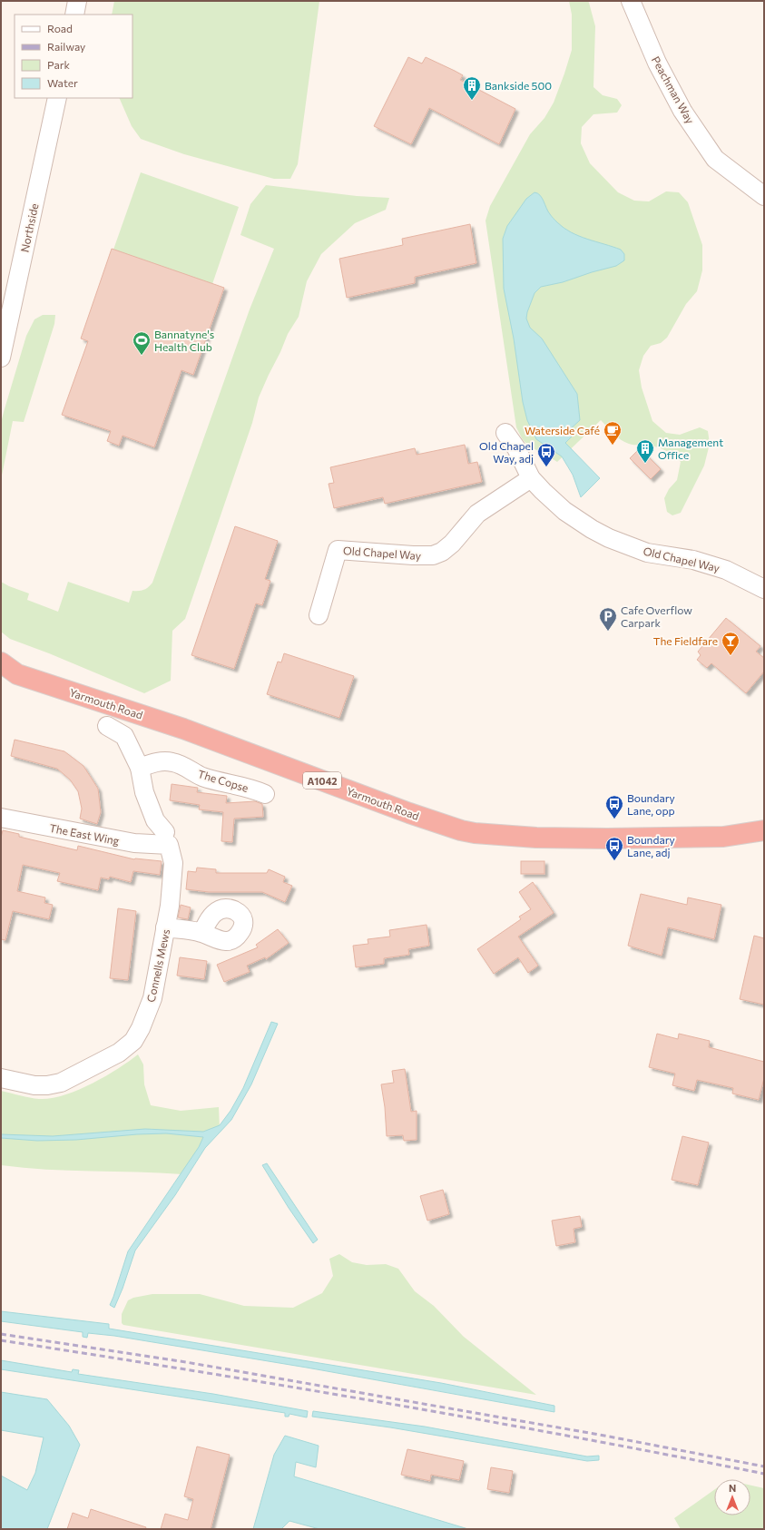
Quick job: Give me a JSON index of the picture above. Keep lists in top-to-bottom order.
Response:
{
  "streets": {
    "highway": ["Yarmouth Road", "A1042"],
    "street": [
      "Peachman Way",
      "Northside",
      "Old Chapel Way",
      "The Copse",
      "The East Wing",
      "Connells Mews"
    ]
  },
  "crossings": [
    ["The East Wing", "Connells Mews"]
  ],
  "places": {
    "building": ["Bankside 500", "Management Office"],
    "sports": ["Bannatyne's Health Club"],
    "cafe": ["Waterside Café"],
    "bus stop": ["Old Chapel Way, adj", "Boundary Lane, opp", "Boundary Lane, adj"],
    "parking": ["Cafe Overflow Carpark"],
    "bar": ["The Fieldfare"]
  },
  "legend": [
    "Road",
    "Railway",
    "Park",
    "Water"
  ],
  "north": "top"
}
